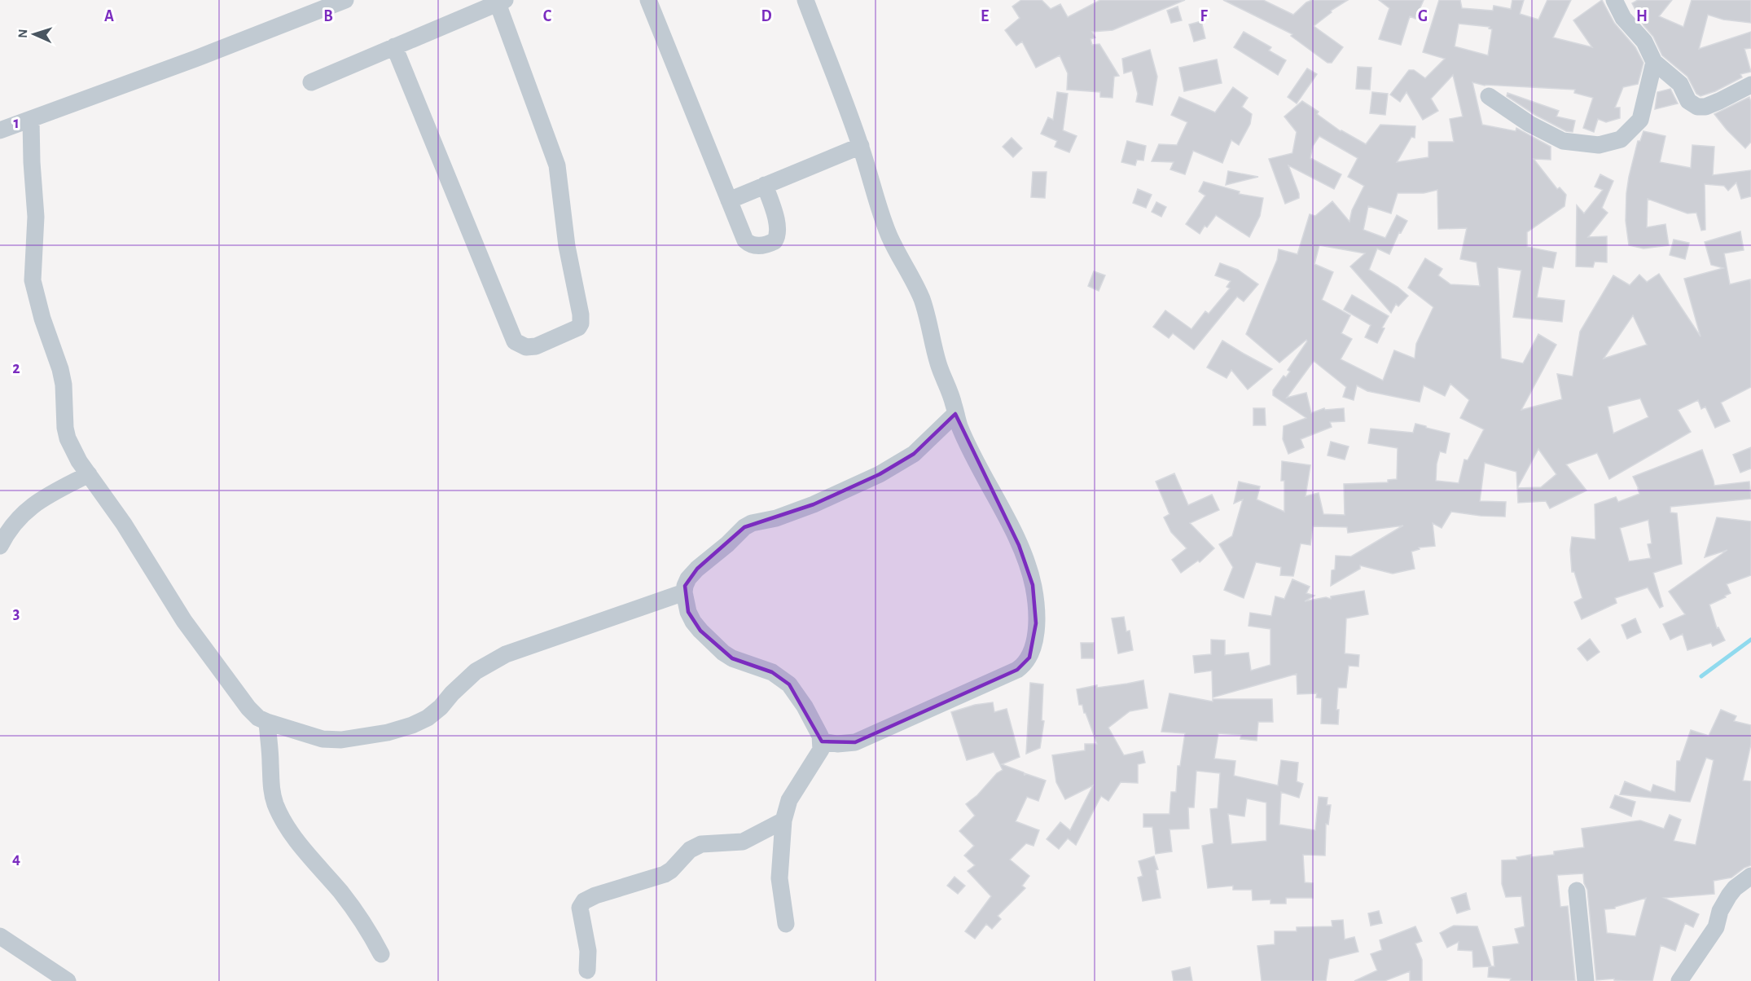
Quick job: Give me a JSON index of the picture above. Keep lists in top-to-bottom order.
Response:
{
  "north": "left",
  "grid": {
    "columns": [
      "A",
      "B",
      "C",
      "D",
      "E",
      "F",
      "G",
      "H"
    ],
    "rows": [
      "1",
      "2",
      "3",
      "4"
    ]
  }
}
